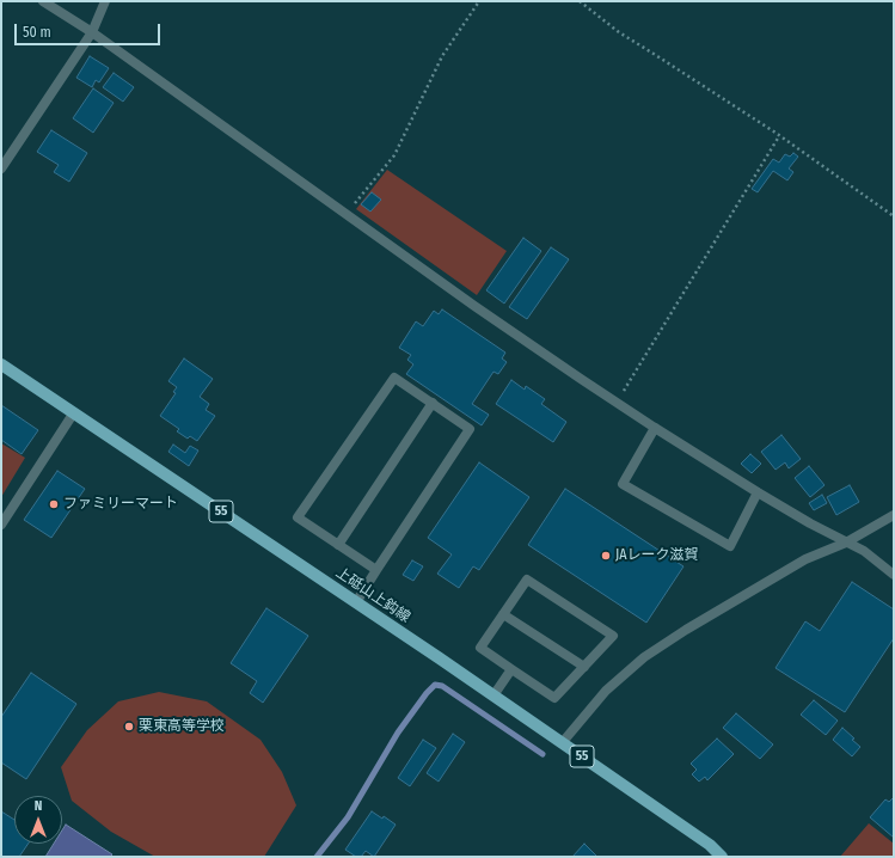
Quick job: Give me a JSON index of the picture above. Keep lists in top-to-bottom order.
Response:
{
  "streets": {
    "main road": ["55", "上砥山上鈎線"]
  },
  "places": ["ファミリーマート", "JAレーク滋賀", "栗東高等学校"],
  "scale_bar": "50 m",
  "north": "top"
}
